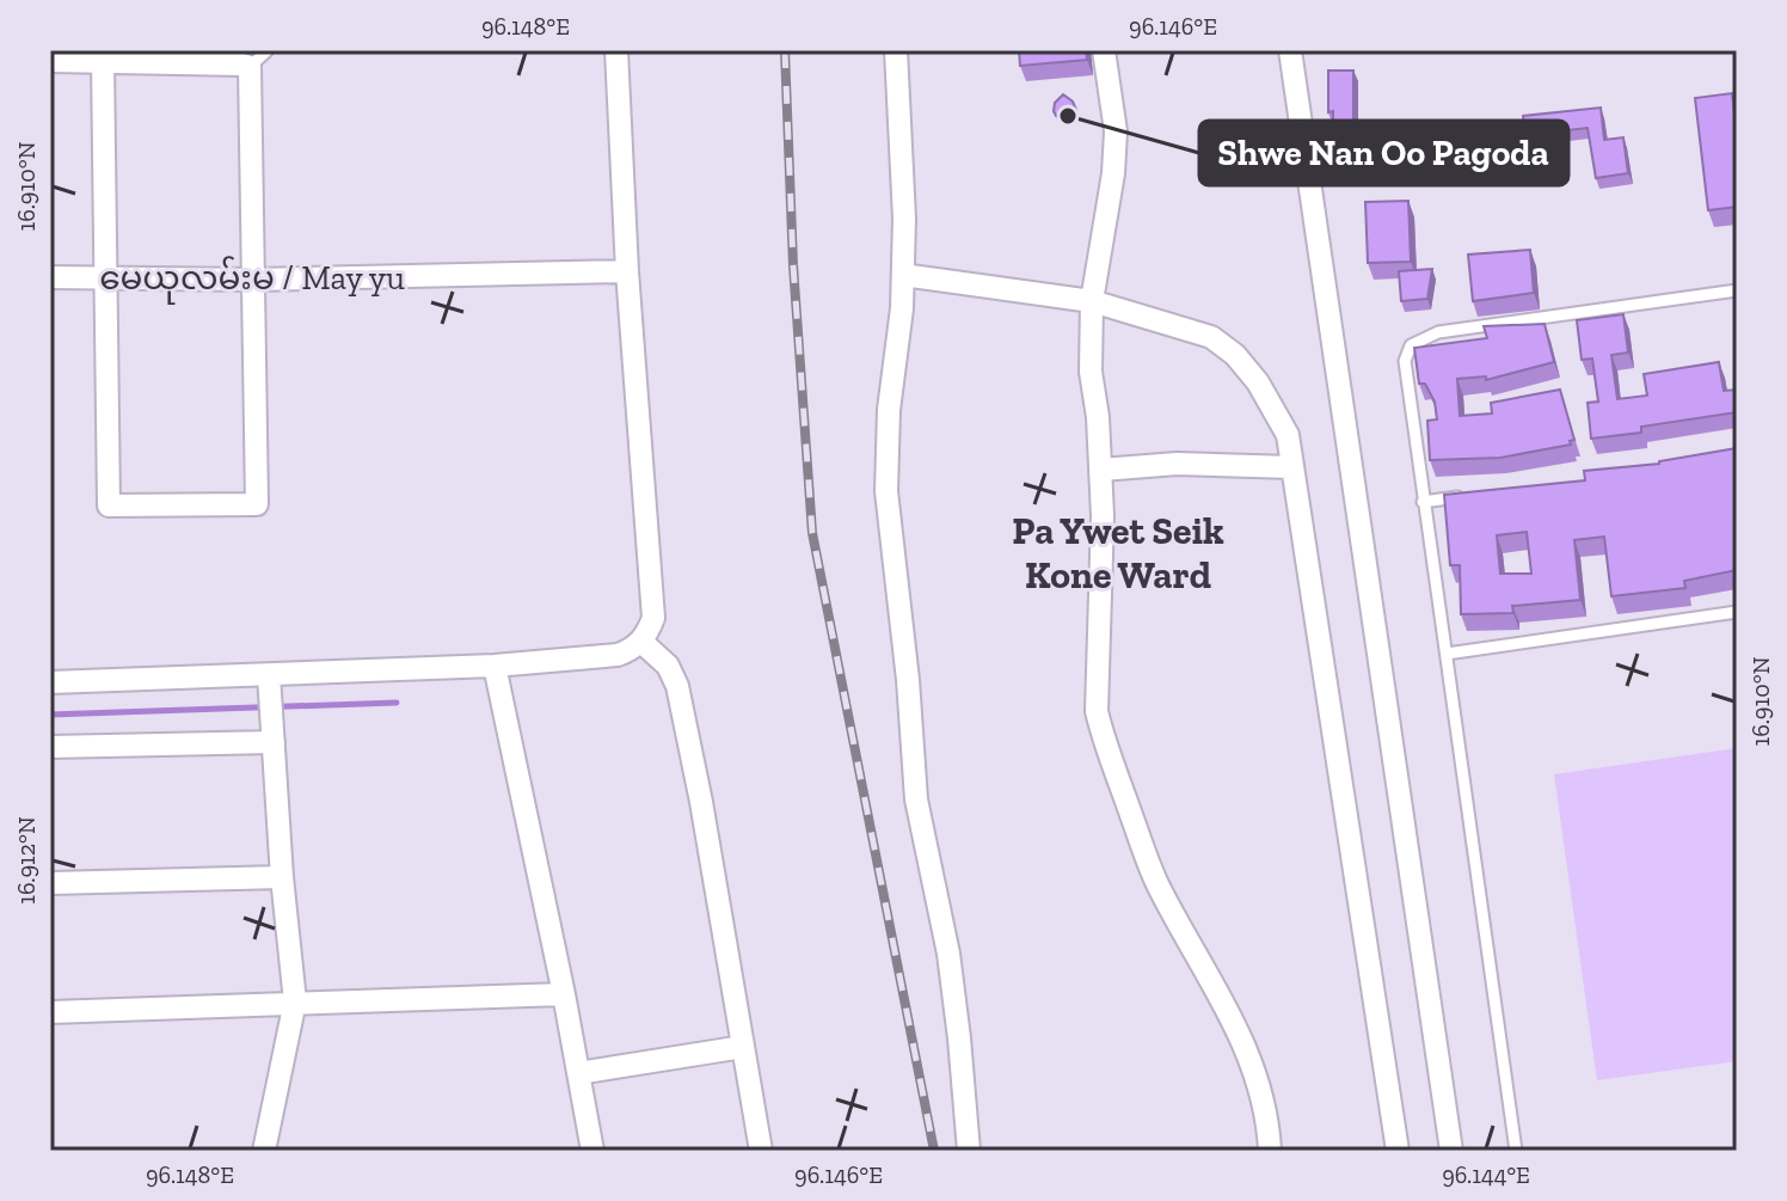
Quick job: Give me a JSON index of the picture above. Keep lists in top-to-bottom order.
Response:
{
  "streets": {
    "street": ["မေယုလမ်းမ / May yu"]
  },
  "districts": ["Pa Ywet Seik Kone Ward"],
  "places": ["Shwe Nan Oo Pagoda"],
  "coordinates": [
    "96.148°E",
    "96.146°E",
    "16.910°N",
    "16.912°N",
    "96.144°E"
  ]
}
